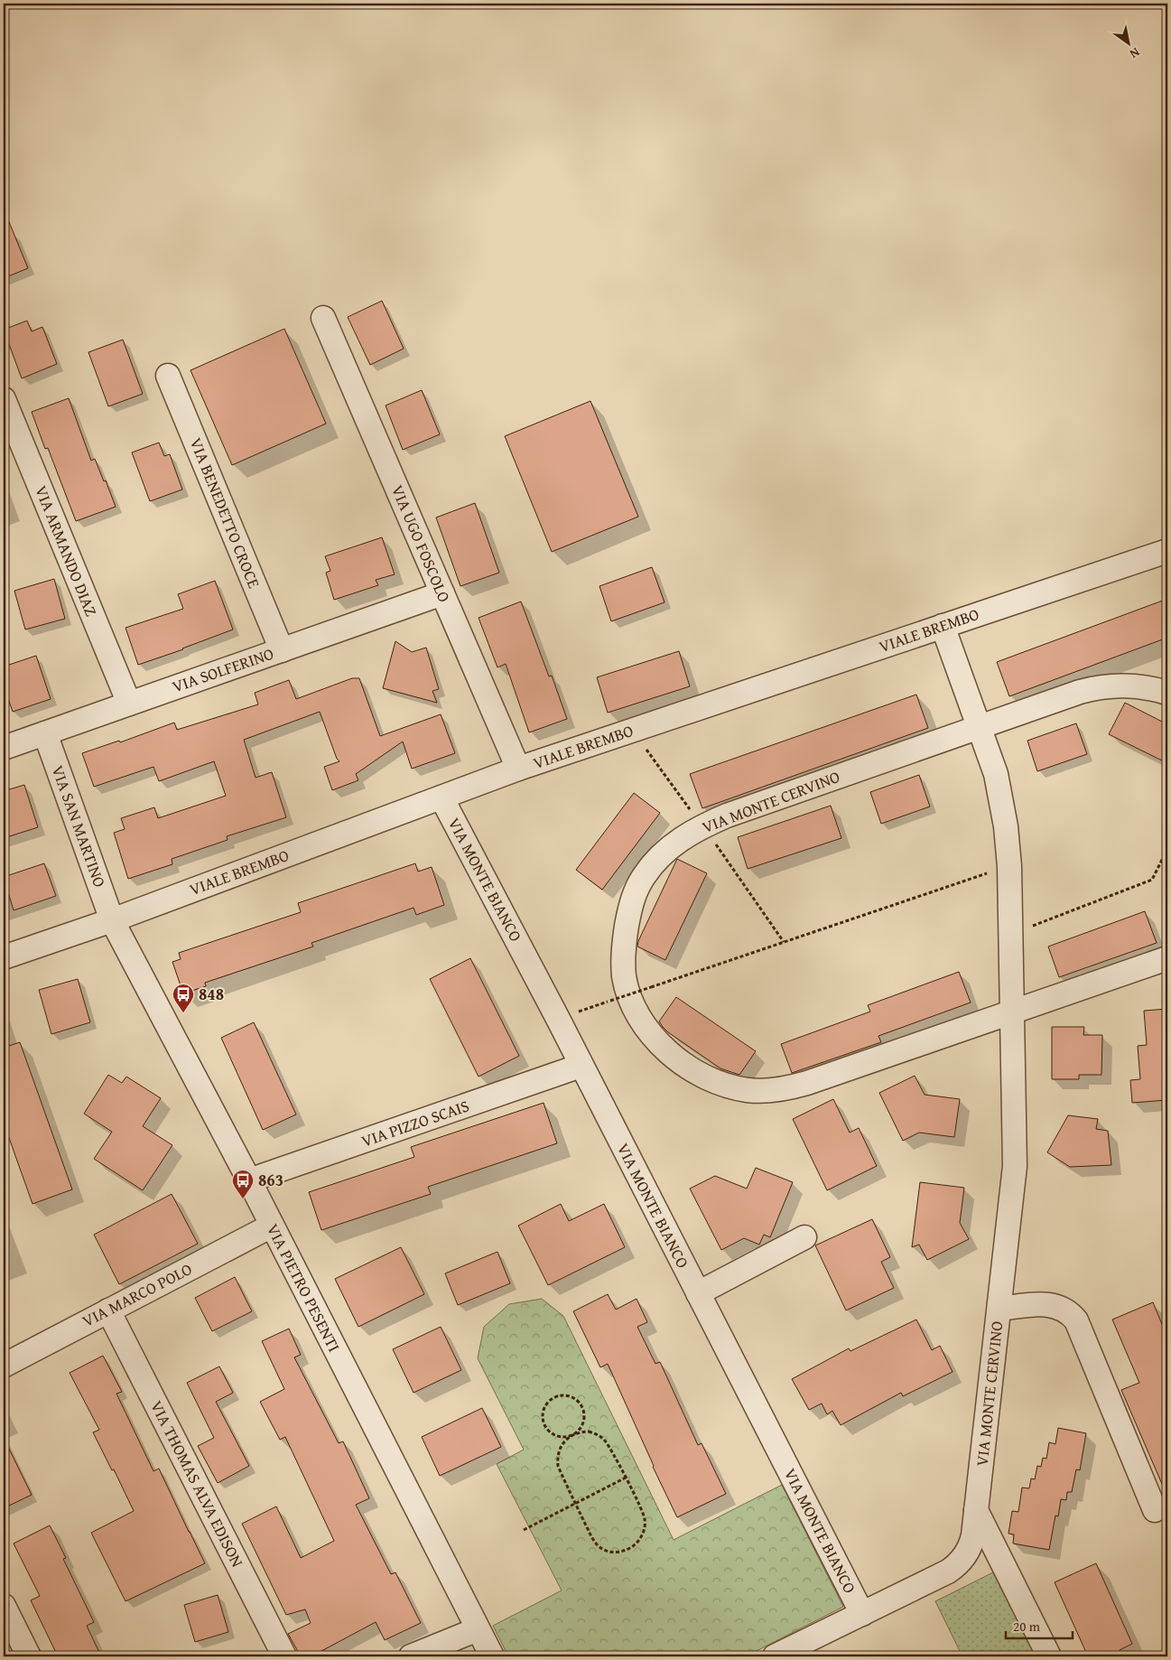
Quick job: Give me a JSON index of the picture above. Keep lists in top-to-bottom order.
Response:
{
  "streets": {
    "street": [
      "VIA BENEDETTO CROCE",
      "VIA UGO FOSCOLO",
      "VIA ARMANDO DIAZ",
      "VIALE BREMBO",
      "VIA SOLFERINO",
      "VIA MONTE CERVINO",
      "VIA SAN MARTINO",
      "VIA MONTE BIANCO",
      "VIA PIZZO SCAIS",
      "VIA PIETRO PESENTI",
      "VIA MARCO POLO",
      "VIA THOMAS ALVA EDISON"
    ]
  },
  "crossings": [
    ["VIA BENEDETTO CROCE", "VIA SOLFERINO"],
    ["VIA UGO FOSCOLO", "VIALE BREMBO"],
    ["VIA UGO FOSCOLO", "VIA SOLFERINO"],
    ["VIA ARMANDO DIAZ", "VIA SOLFERINO"],
    ["VIALE BREMBO", "VIA MONTE CERVINO"],
    ["VIALE BREMBO", "VIA SAN MARTINO"],
    ["VIALE BREMBO", "VIA MONTE BIANCO"],
    ["VIALE BREMBO", "VIA PIETRO PESENTI"],
    ["VIA SOLFERINO", "VIA SAN MARTINO"],
    ["VIA MONTE CERVINO", "VIA MONTE BIANCO"],
    ["VIA SAN MARTINO", "VIA PIETRO PESENTI"],
    ["VIA MONTE BIANCO", "VIA PIZZO SCAIS"],
    ["VIA PIZZO SCAIS", "VIA PIETRO PESENTI"],
    ["VIA PIETRO PESENTI", "VIA MARCO POLO"],
    ["VIA MARCO POLO", "VIA THOMAS ALVA EDISON"]
  ],
  "places": {
    "bus stop": ["848", "863"]
  },
  "scale_bar": "20 m",
  "north": "bottom right"
}
